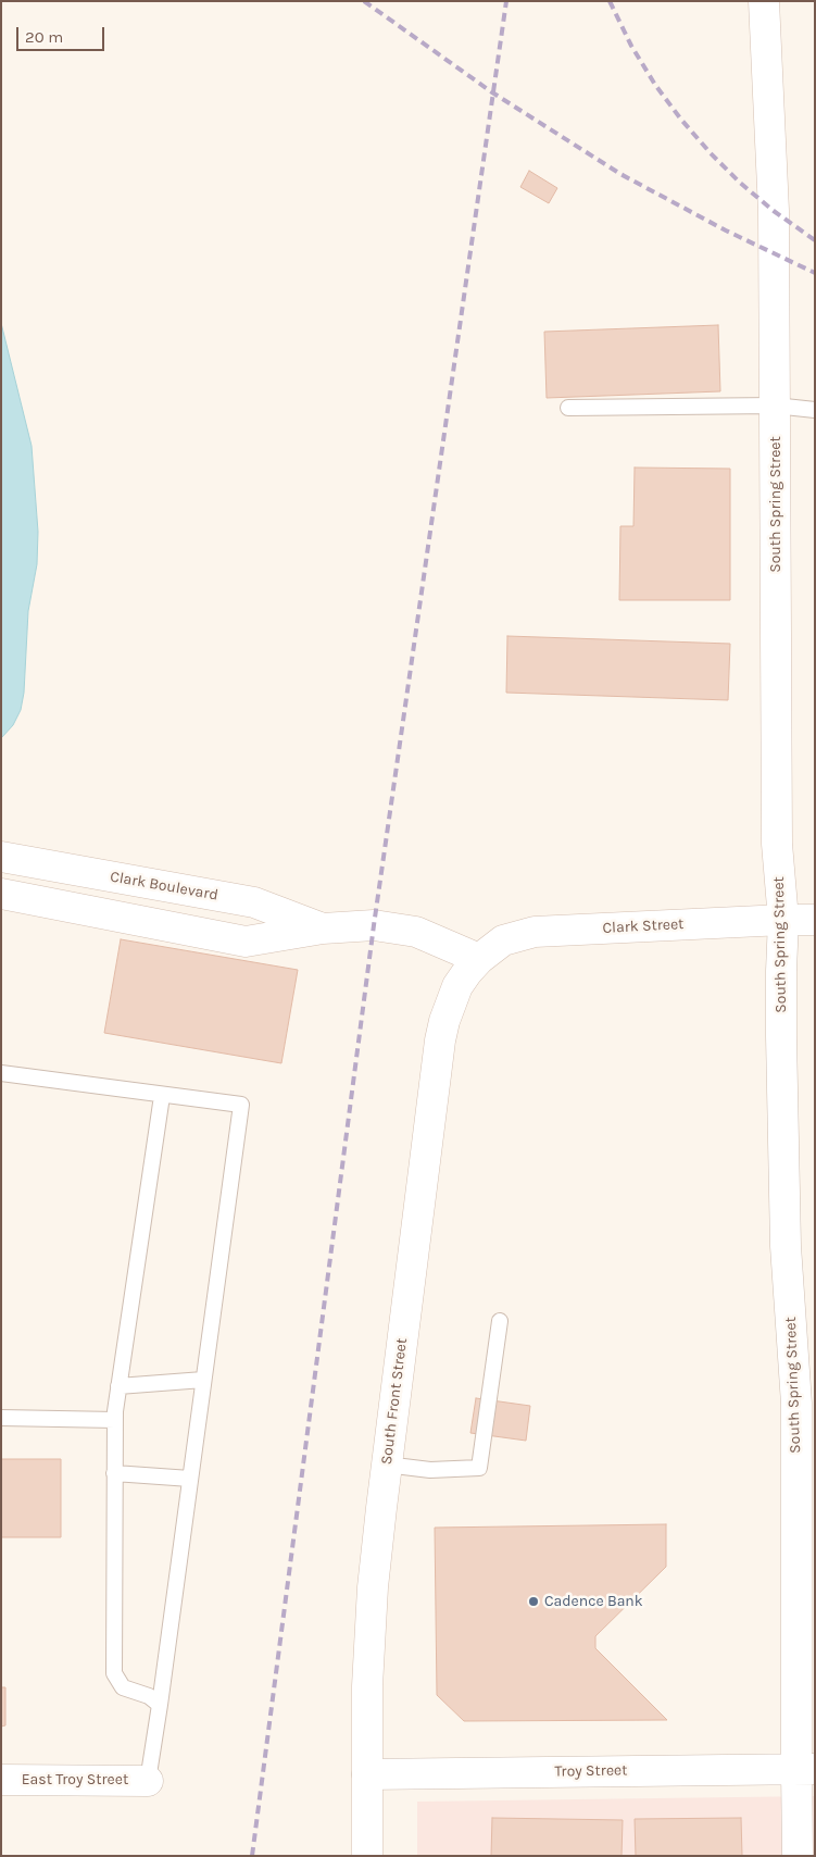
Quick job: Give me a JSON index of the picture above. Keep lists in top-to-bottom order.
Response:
{
  "streets": {
    "street": [
      "South Spring Street",
      "Clark Boulevard",
      "Clark Street",
      "South Front Street",
      "Troy Street",
      "East Troy Street"
    ]
  },
  "crossings": [
    ["South Spring Street", "Clark Street"],
    ["South Spring Street", "Troy Street"],
    ["Clark Boulevard", "Clark Street"],
    ["Clark Boulevard", "South Front Street"],
    ["Clark Street", "South Front Street"],
    ["South Front Street", "Troy Street"]
  ],
  "places": ["Cadence Bank"],
  "scale_bar": "20 m"
}
